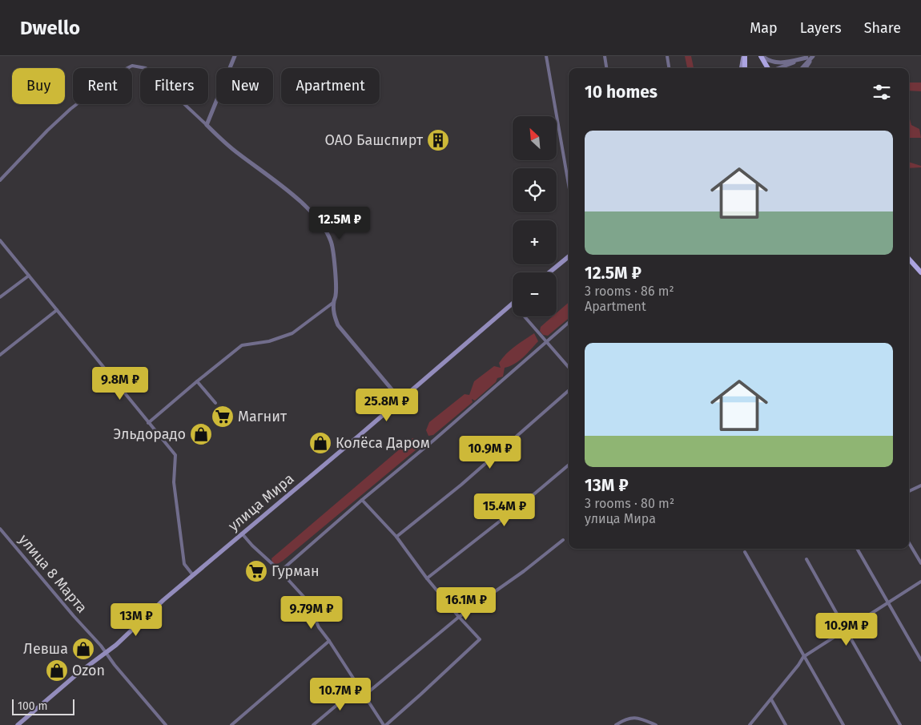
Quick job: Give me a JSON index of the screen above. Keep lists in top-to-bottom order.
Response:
{
  "streets": {
    "main road": ["улица Мира"],
    "street": ["улица 8 Марта"]
  },
  "crossings": [
    ["улица Мира", "улица 8 Марта"]
  ],
  "places": {
    "building": ["ОАО Башспирт"],
    "supermarket": ["Магнит", "Гурман"],
    "shop": [
      "Эльдорадо",
      "Колёса Даром",
      "Левша",
      "Ozon"
    ]
  },
  "scale_bar": "100 m",
  "north": "top left",
  "page": {
    "header": "Dwello",
    "nav": ["Map", "Layers", "Share"],
    "chip": [
      "Buy",
      "Rent",
      "Filters",
      "New",
      "Apartment"
    ],
    "heading": "10 homes",
    "map_buttons": ["+", "−"],
    "list": [
      {
        "name": "12.5M ₽",
        "note": "3 rooms · 86 m² · Apartment"
      },
      {
        "name": "13M ₽",
        "note": "3 rooms · 80 m² · улица Мира"
      }
    ],
    "price": [
      "12.5M ₽",
      "9.8M ₽",
      "25.8M ₽",
      "10.9M ₽",
      "15.4M ₽",
      "16.1M ₽",
      "9.79M ₽",
      "13M ₽",
      "10.9M ₽",
      "10.7M ₽"
    ],
    "scale": "100 m"
  }
}
